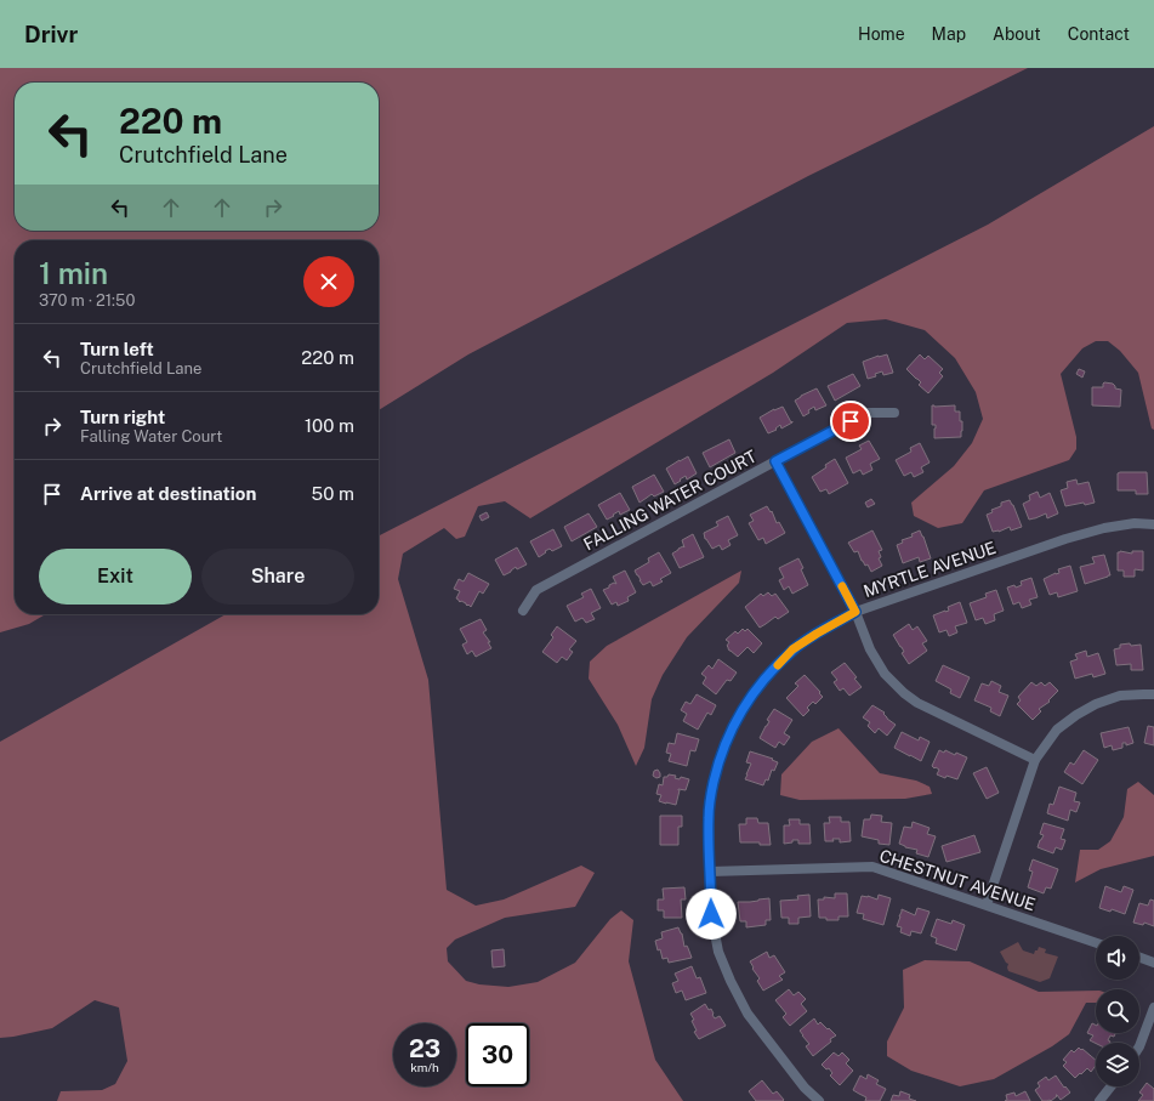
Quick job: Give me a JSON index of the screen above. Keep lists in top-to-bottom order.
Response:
{
  "streets": {
    "street": ["FALLING WATER COURT", "MYRTLE AVENUE", "CHESTNUT AVENUE"]
  },
  "crossings": [
    ["MYRTLE AVENUE", "CHESTNUT AVENUE"]
  ],
  "page": {
    "header": "Drivr",
    "nav": [
      "Home",
      "Map",
      "About",
      "Contact"
    ],
    "turn": ["220 m", "Crutchfield Lane"],
    "heading": ["1 min", "370 m · 21:50"],
    "list": [
      {
        "name": "Turn left",
        "note": "Crutchfield Lane",
        "value": "220 m"
      },
      {
        "name": "Turn right",
        "note": "Falling Water Court",
        "value": "100 m"
      },
      {
        "name": "Arrive at destination",
        "value": "50 m"
      }
    ],
    "buttons": ["Exit", "Share"],
    "speed": "23 km/h",
    "limit": "30"
  }
}
